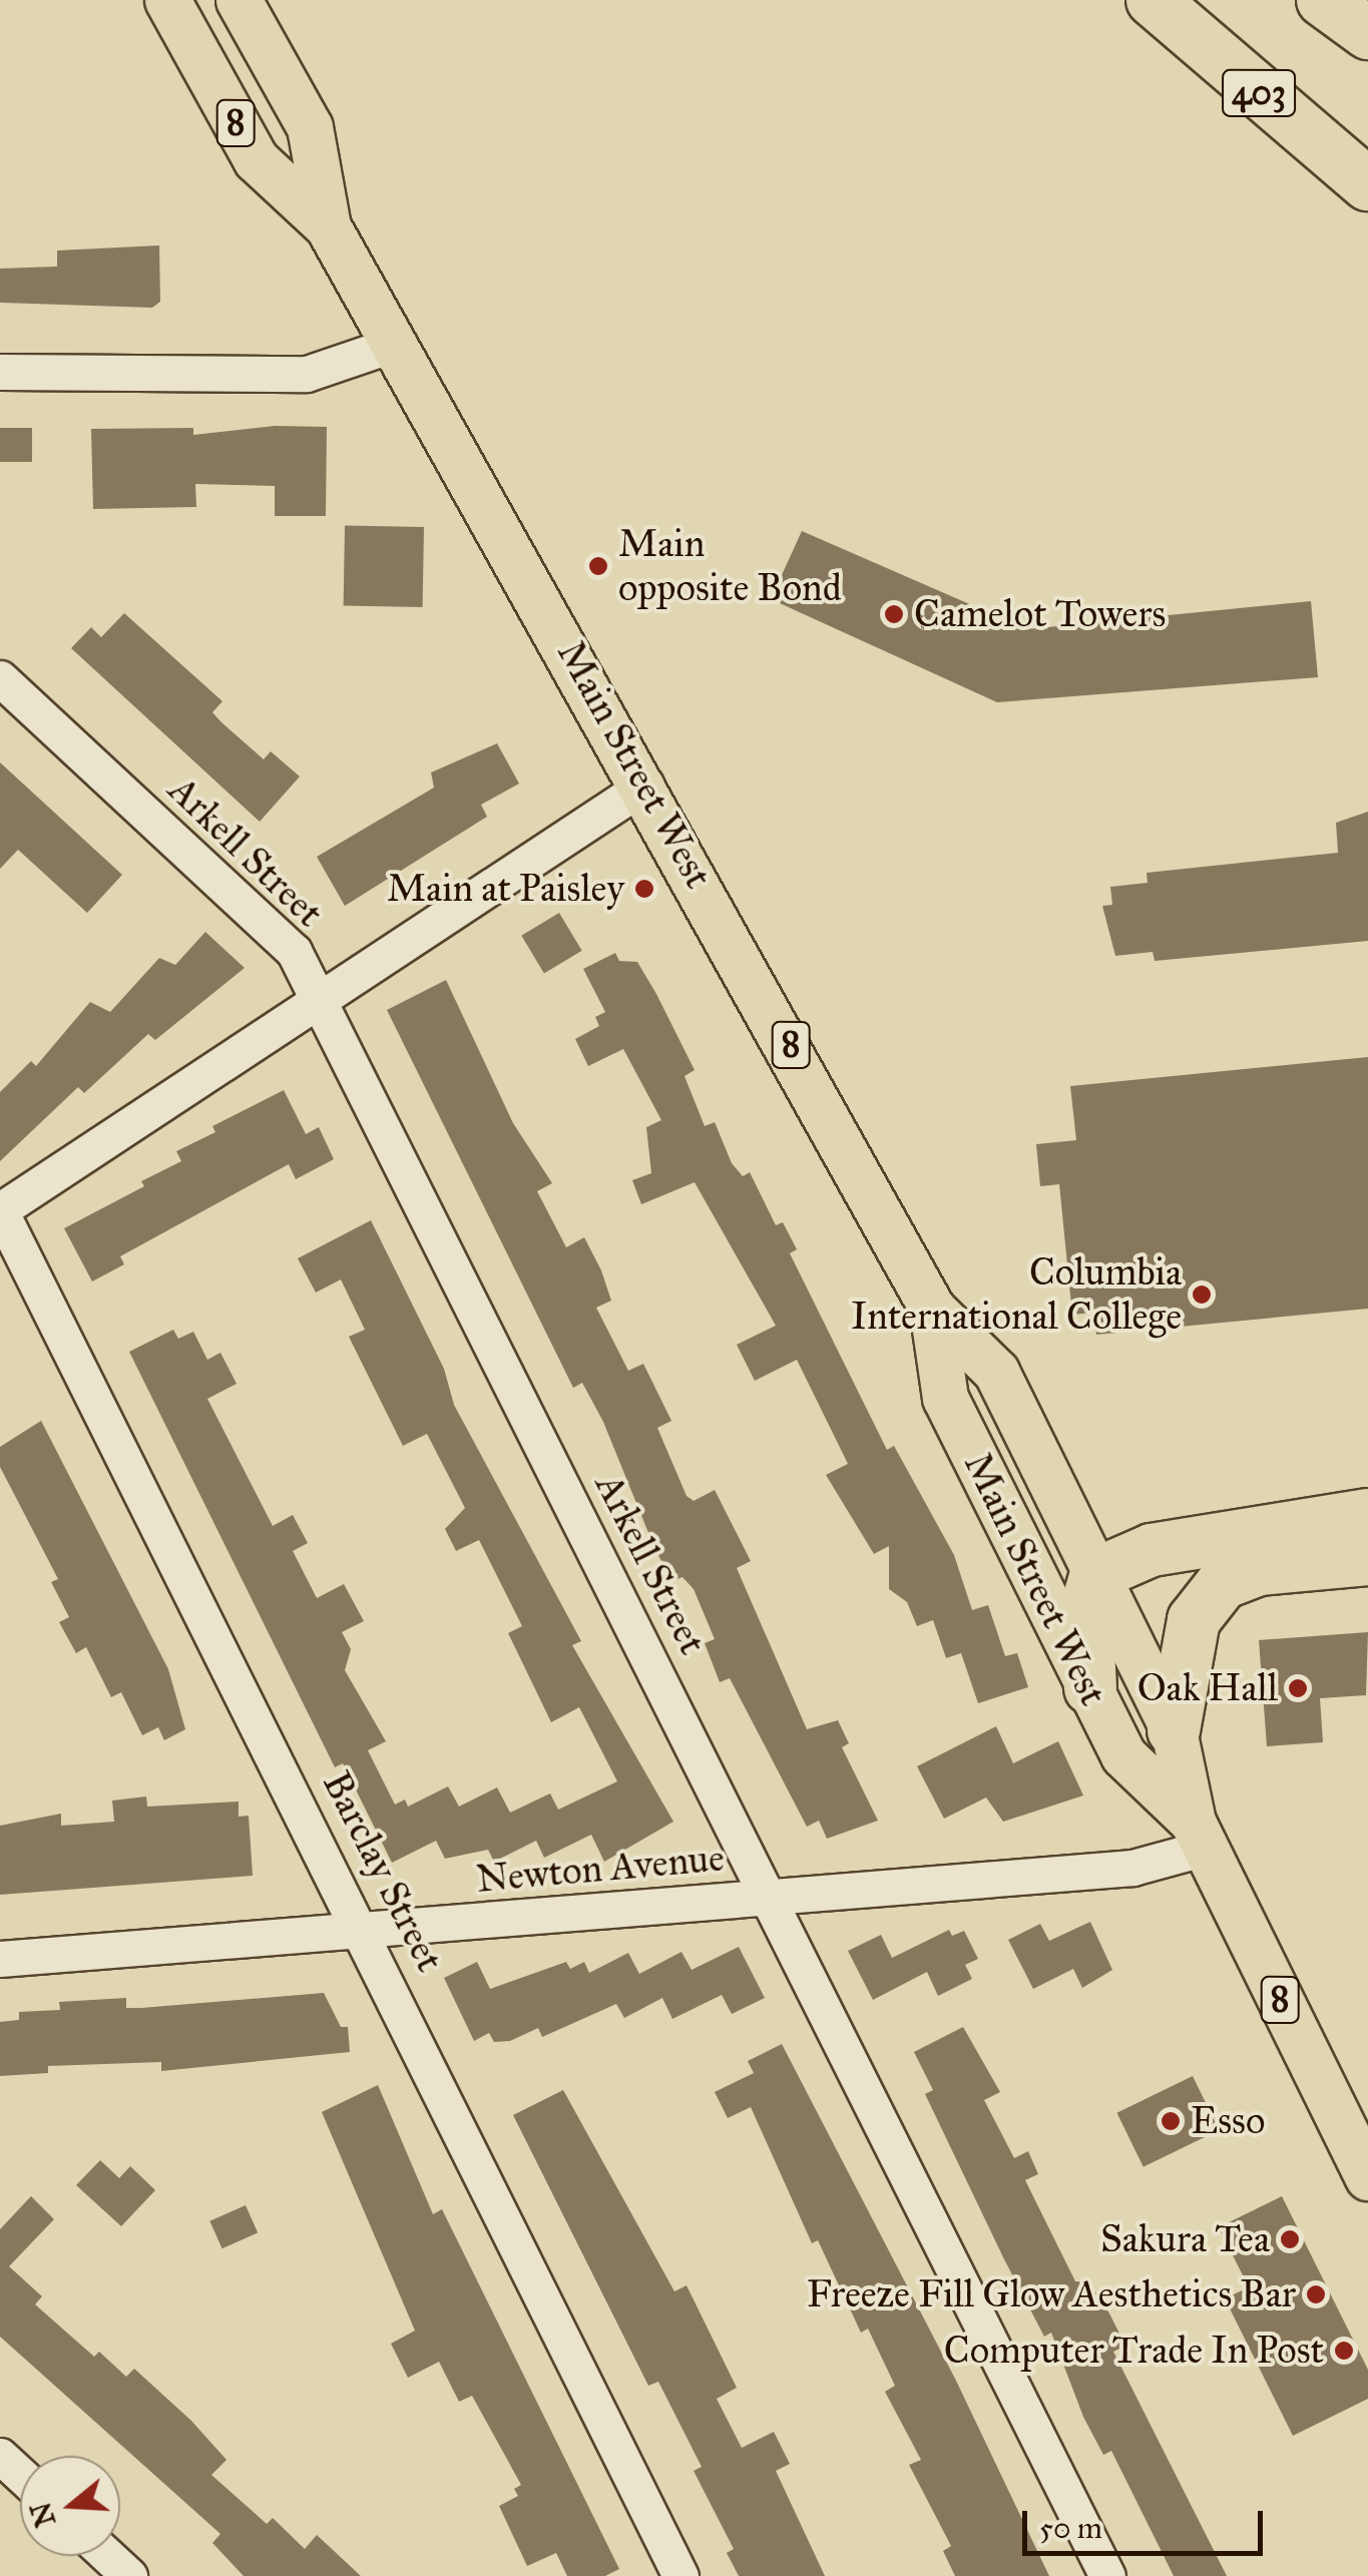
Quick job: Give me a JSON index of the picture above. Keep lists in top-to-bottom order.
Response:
{
  "streets": {
    "highway": ["403"],
    "main road": ["8", "Main Street West"],
    "street": ["Arkell Street", "Newton Avenue", "Barclay Street"]
  },
  "crossings": [
    ["Main Street West", "Newton Avenue"],
    ["Arkell Street", "Newton Avenue"],
    ["Newton Avenue", "Barclay Street"]
  ],
  "places": [
    "Main opposite Bond",
    "Camelot Towers",
    "Main at Paisley",
    "Columbia International College",
    "Oak Hall",
    "Esso",
    "Sakura Tea",
    "Freeze Fill Glow Aesthetics Bar",
    "Computer Trade In Post"
  ],
  "scale_bar": "50 m",
  "north": "left"
}
